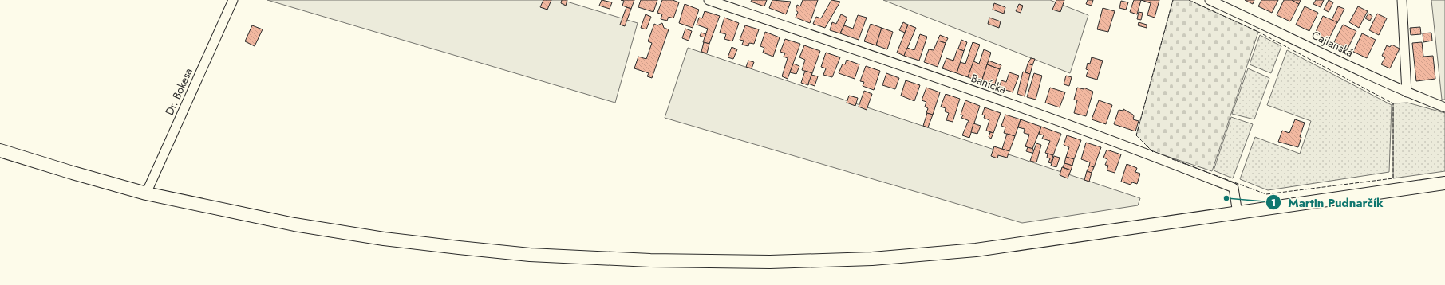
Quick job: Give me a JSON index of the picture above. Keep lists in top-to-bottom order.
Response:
{
  "streets": {
    "street": ["Cajlanská", "Banícka", "Dr. Bokesa"]
  },
  "places": ["Martin Pudnarčík"]
}
